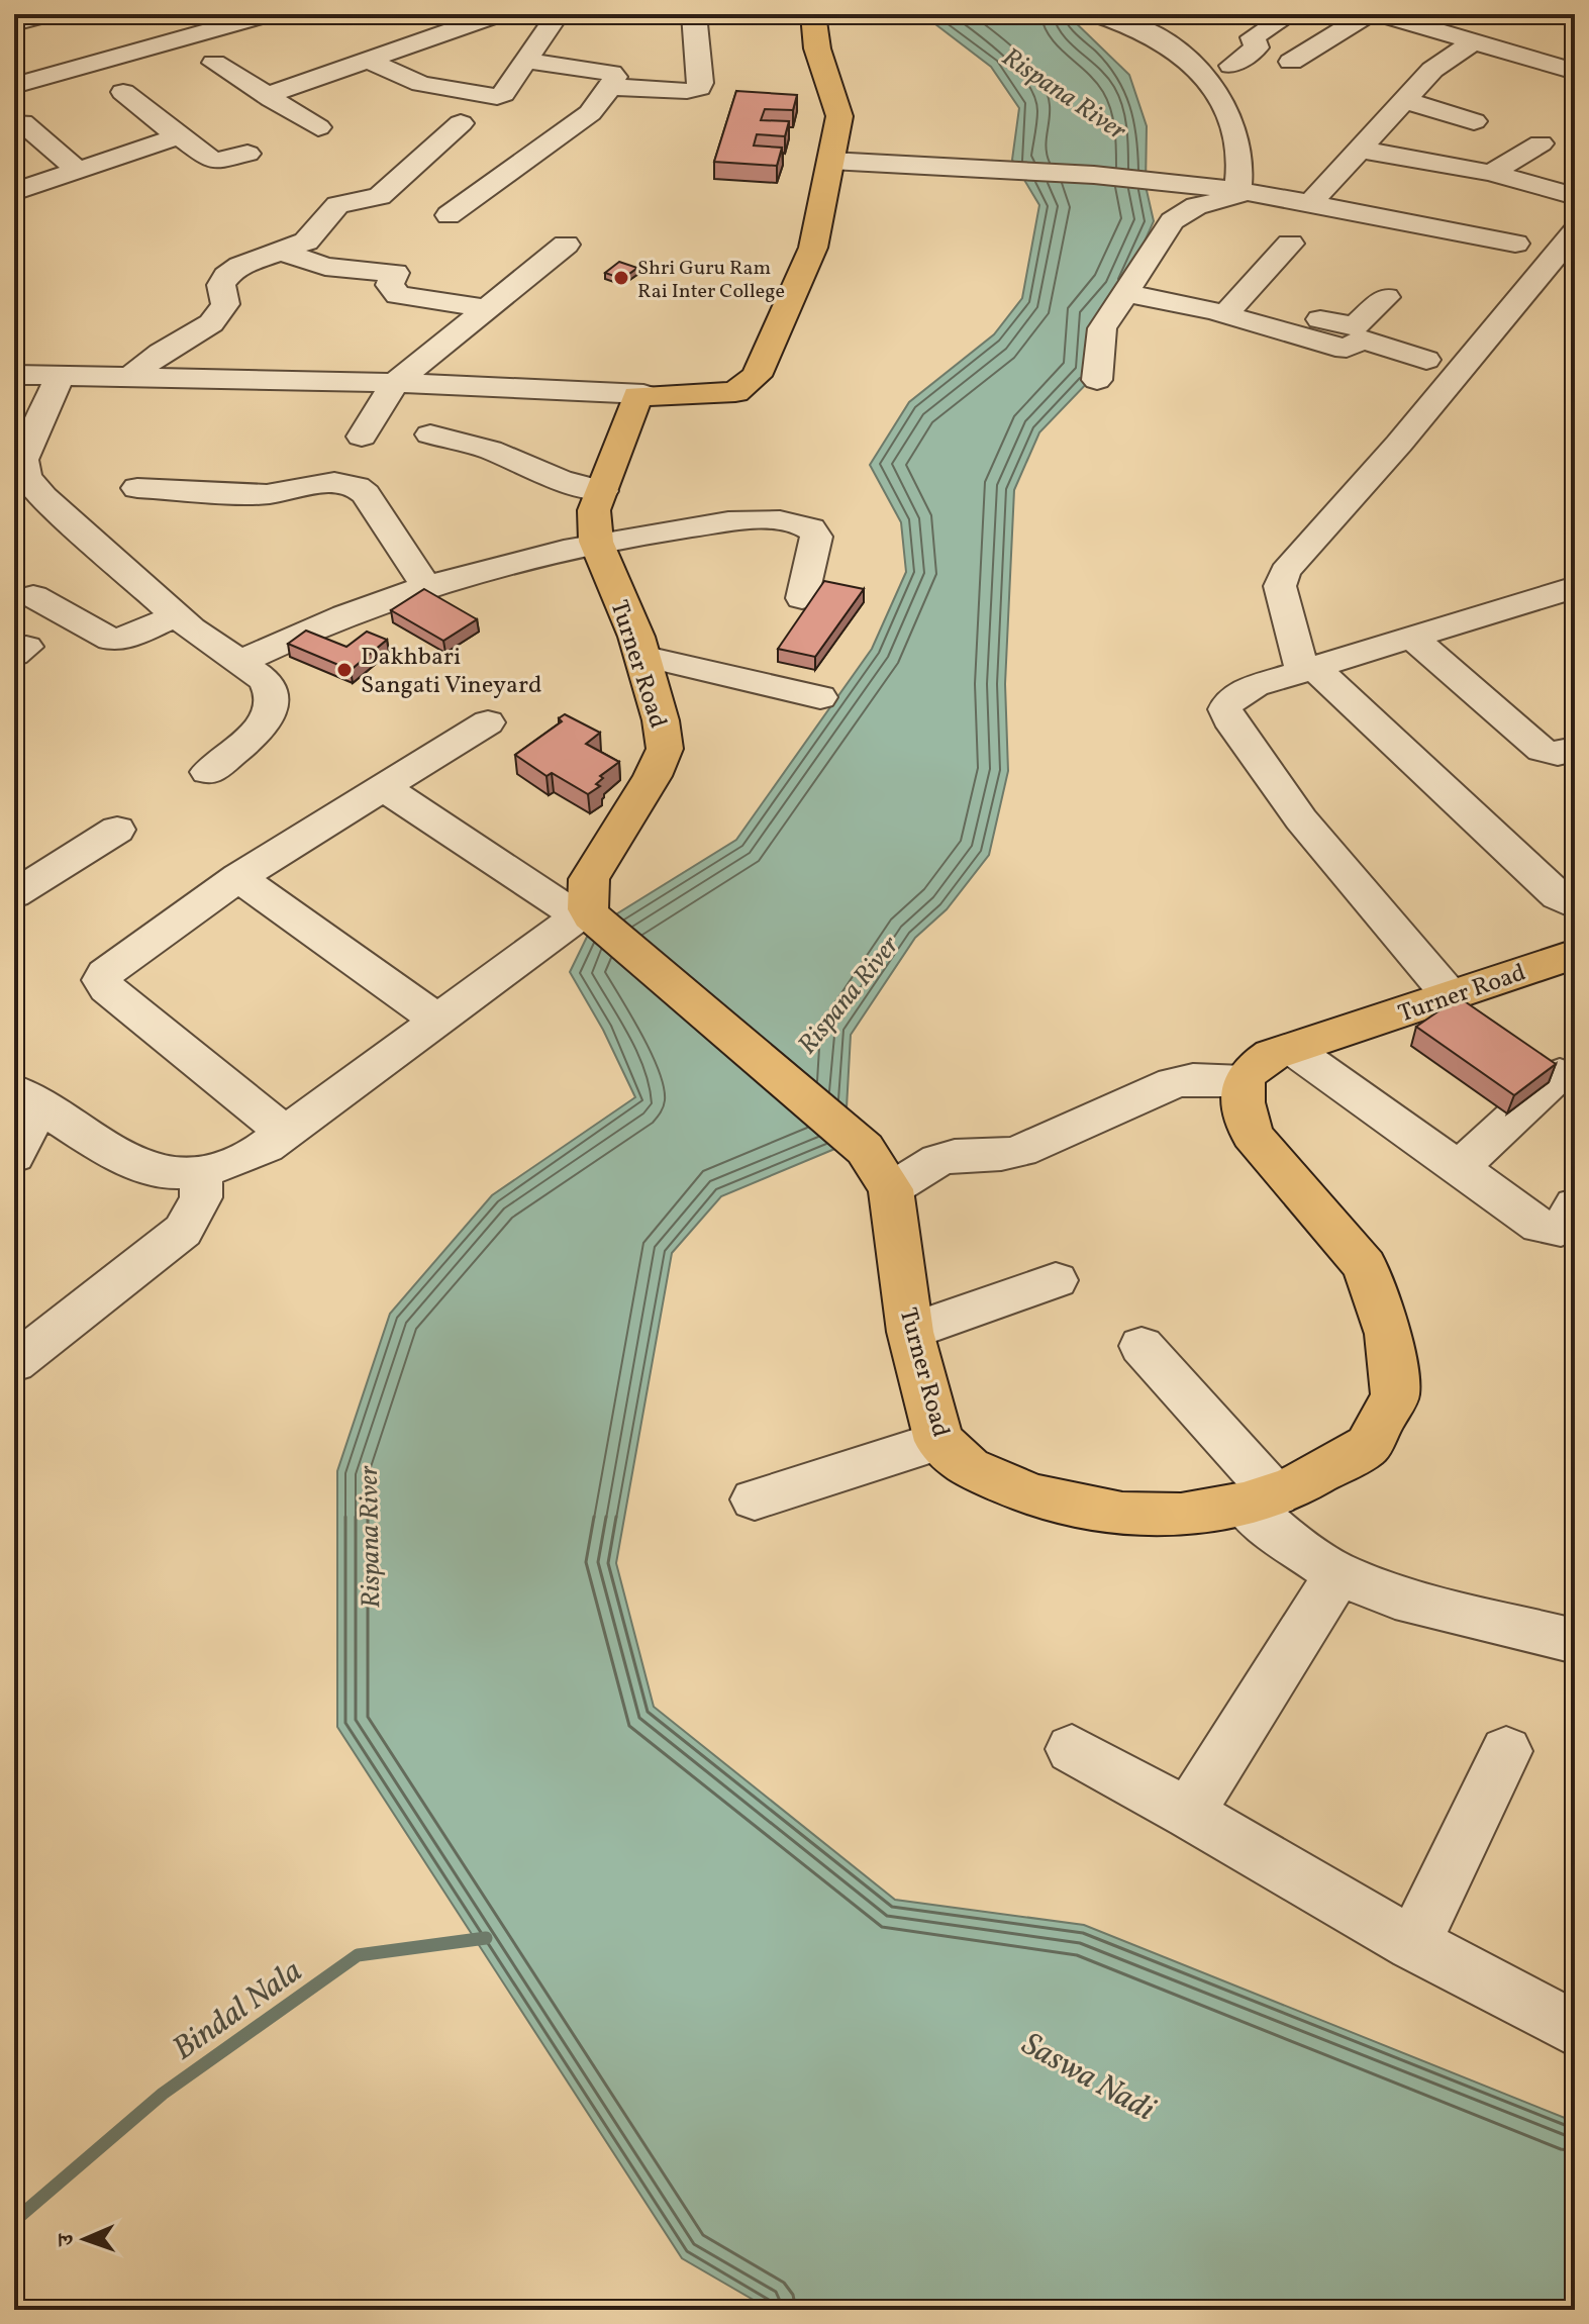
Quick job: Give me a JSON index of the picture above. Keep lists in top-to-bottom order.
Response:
{
  "streets": {
    "main road": ["Turner Road"]
  },
  "water": ["Rispana River", "Bindal Nala", "Saswa Nadi"],
  "places": ["Shri Guru Ram Rai Inter College", "Dakhbari Sangati Vineyard"],
  "north": "left"
}
